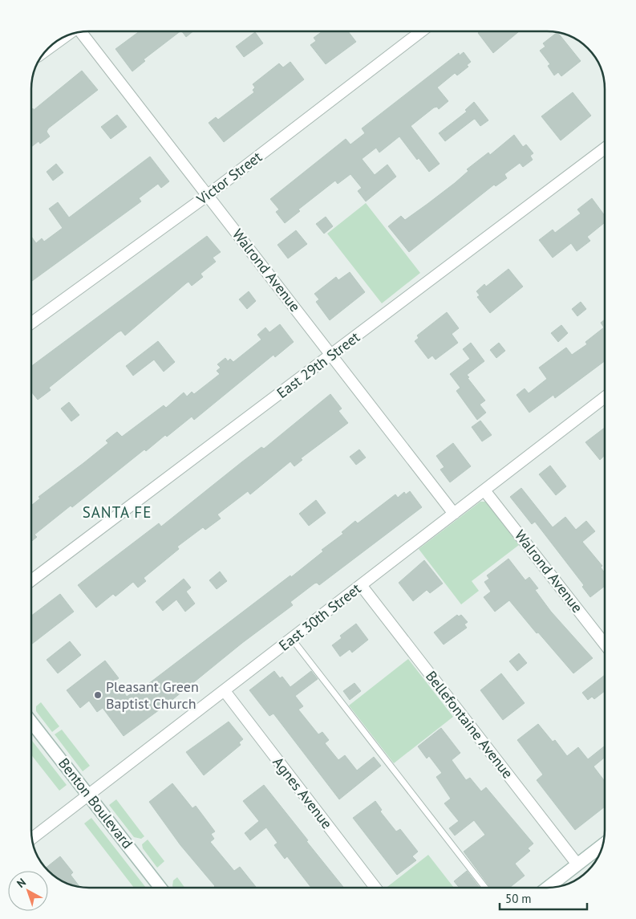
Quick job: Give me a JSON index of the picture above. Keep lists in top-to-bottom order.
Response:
{
  "streets": {
    "street": [
      "Victor Street",
      "Walrond Avenue",
      "East 29th Street",
      "East 30th Street",
      "Bellefontaine Avenue",
      "Agnes Avenue",
      "Benton Boulevard"
    ]
  },
  "crossings": [
    ["Victor Street", "Walrond Avenue"],
    ["Walrond Avenue", "East 29th Street"],
    ["Walrond Avenue", "East 30th Street"],
    ["East 30th Street", "Bellefontaine Avenue"],
    ["East 30th Street", "Agnes Avenue"],
    ["East 30th Street", "Benton Boulevard"]
  ],
  "districts": ["SANTA FE"],
  "places": ["Pleasant Green Baptist Church"],
  "scale_bar": "50 m",
  "north": "top left"
}
